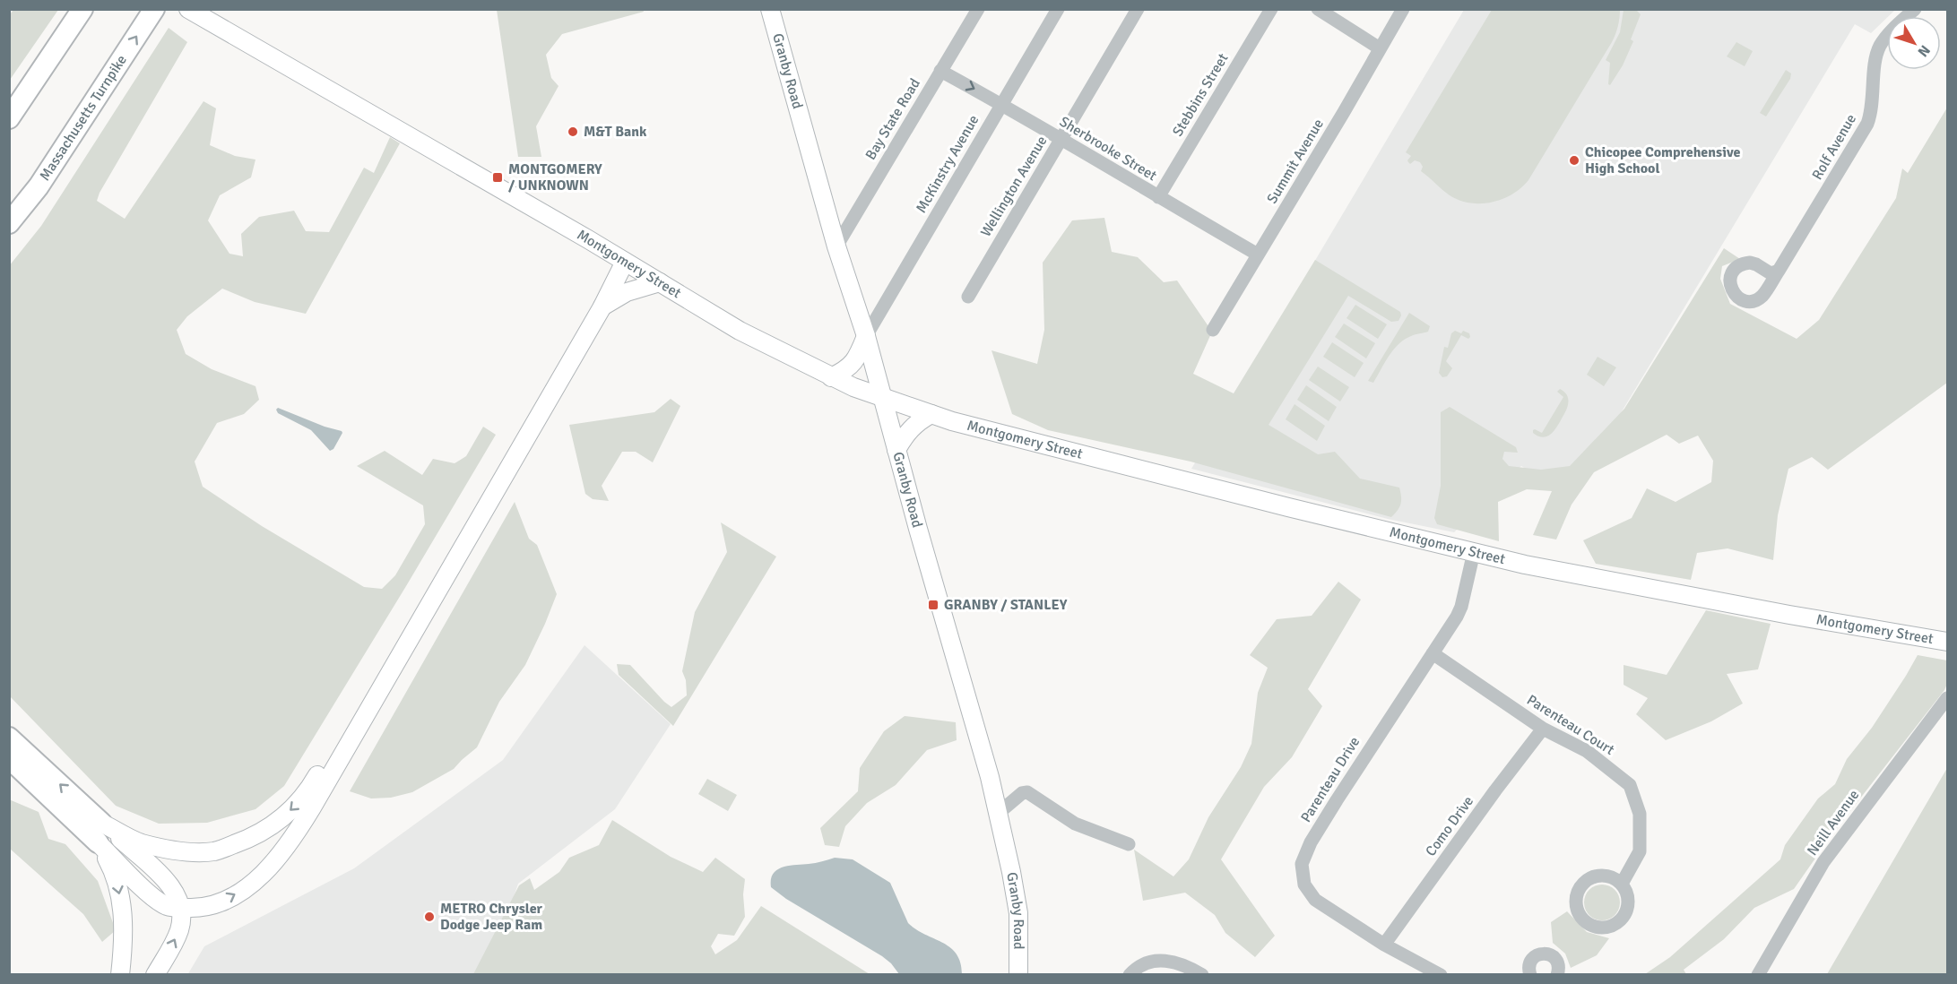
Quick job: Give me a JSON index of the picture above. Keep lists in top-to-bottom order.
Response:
{
  "streets": {
    "highway": ["Massachusetts Turnpike"],
    "main road": ["Granby Road", "Montgomery Street"],
    "street": [
      "Stebbins Street",
      "Bay State Road",
      "Rolf Avenue",
      "Sherbrooke Street",
      "Summit Avenue",
      "McKinstry Avenue",
      "Wellington Avenue",
      "Parenteau Court",
      "Parenteau Drive",
      "Neill Avenue",
      "Como Drive"
    ]
  },
  "crossings": [
    ["Granby Road", "Bay State Road"],
    ["Granby Road", "McKinstry Avenue"],
    ["Granby Road", "Montgomery Street"],
    ["Stebbins Street", "Sherbrooke Street"],
    ["Bay State Road", "Sherbrooke Street"],
    ["Sherbrooke Street", "Summit Avenue"],
    ["Sherbrooke Street", "McKinstry Avenue"],
    ["Sherbrooke Street", "Wellington Avenue"],
    ["Montgomery Street", "Parenteau Drive"],
    ["Parenteau Court", "Parenteau Drive"],
    ["Parenteau Court", "Como Drive"],
    ["Parenteau Drive", "Como Drive"]
  ],
  "places": {
    "other": ["M&T Bank", "Chicopee Comprehensive High School", "METRO Chrysler Dodge Jeep Ram"],
    "transit": ["MONTGOMERY / UNKNOWN", "GRANBY / STANLEY"]
  },
  "north": "bottom right"
}
